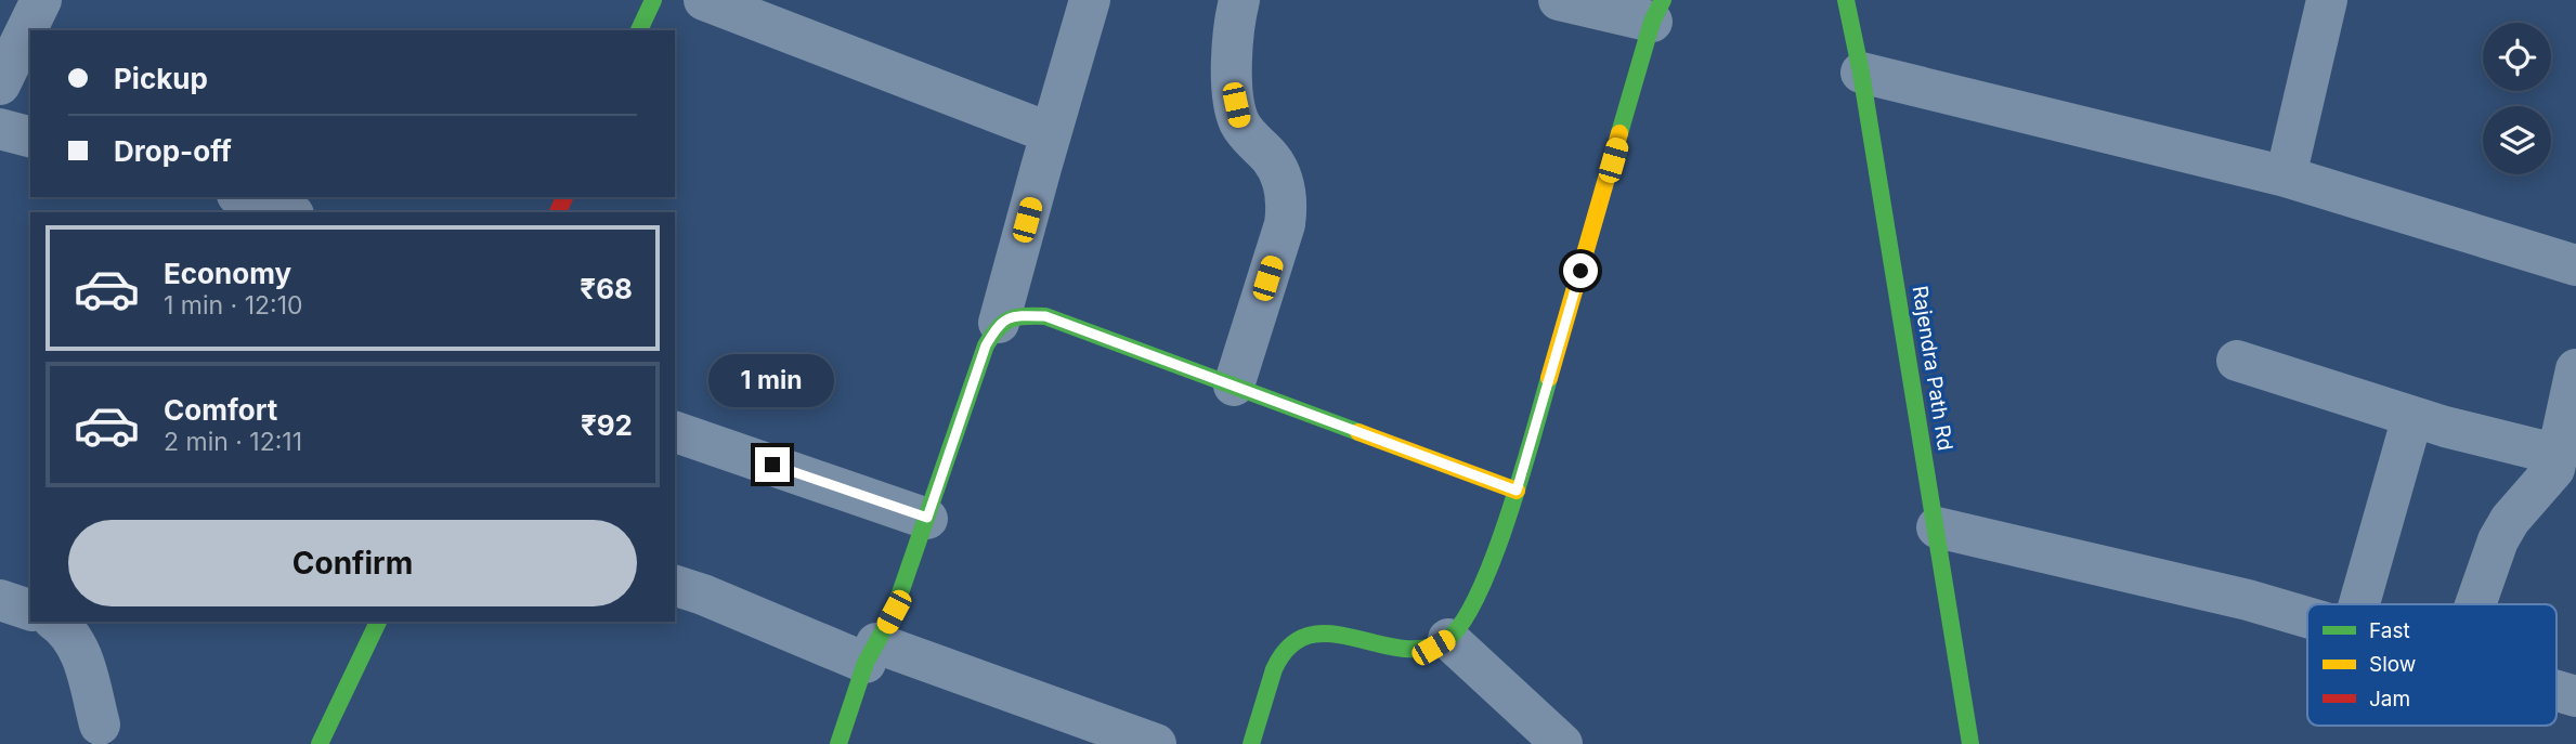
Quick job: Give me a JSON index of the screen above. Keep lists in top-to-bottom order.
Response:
{
  "streets": {
    "street": ["Rajendra Path Rd"]
  },
  "legend": ["Fast", "Slow", "Jam"],
  "page": {
    "banner": ["Pickup", "Drop-off"],
    "list": [
      {
        "name": "Economy",
        "note": "1 min · 12:10",
        "value": "₹68"
      },
      {
        "name": "Comfort",
        "note": "2 min · 12:11",
        "value": "₹92"
      }
    ],
    "bubble": "1 min",
    "buttons": "Confirm"
  }
}
